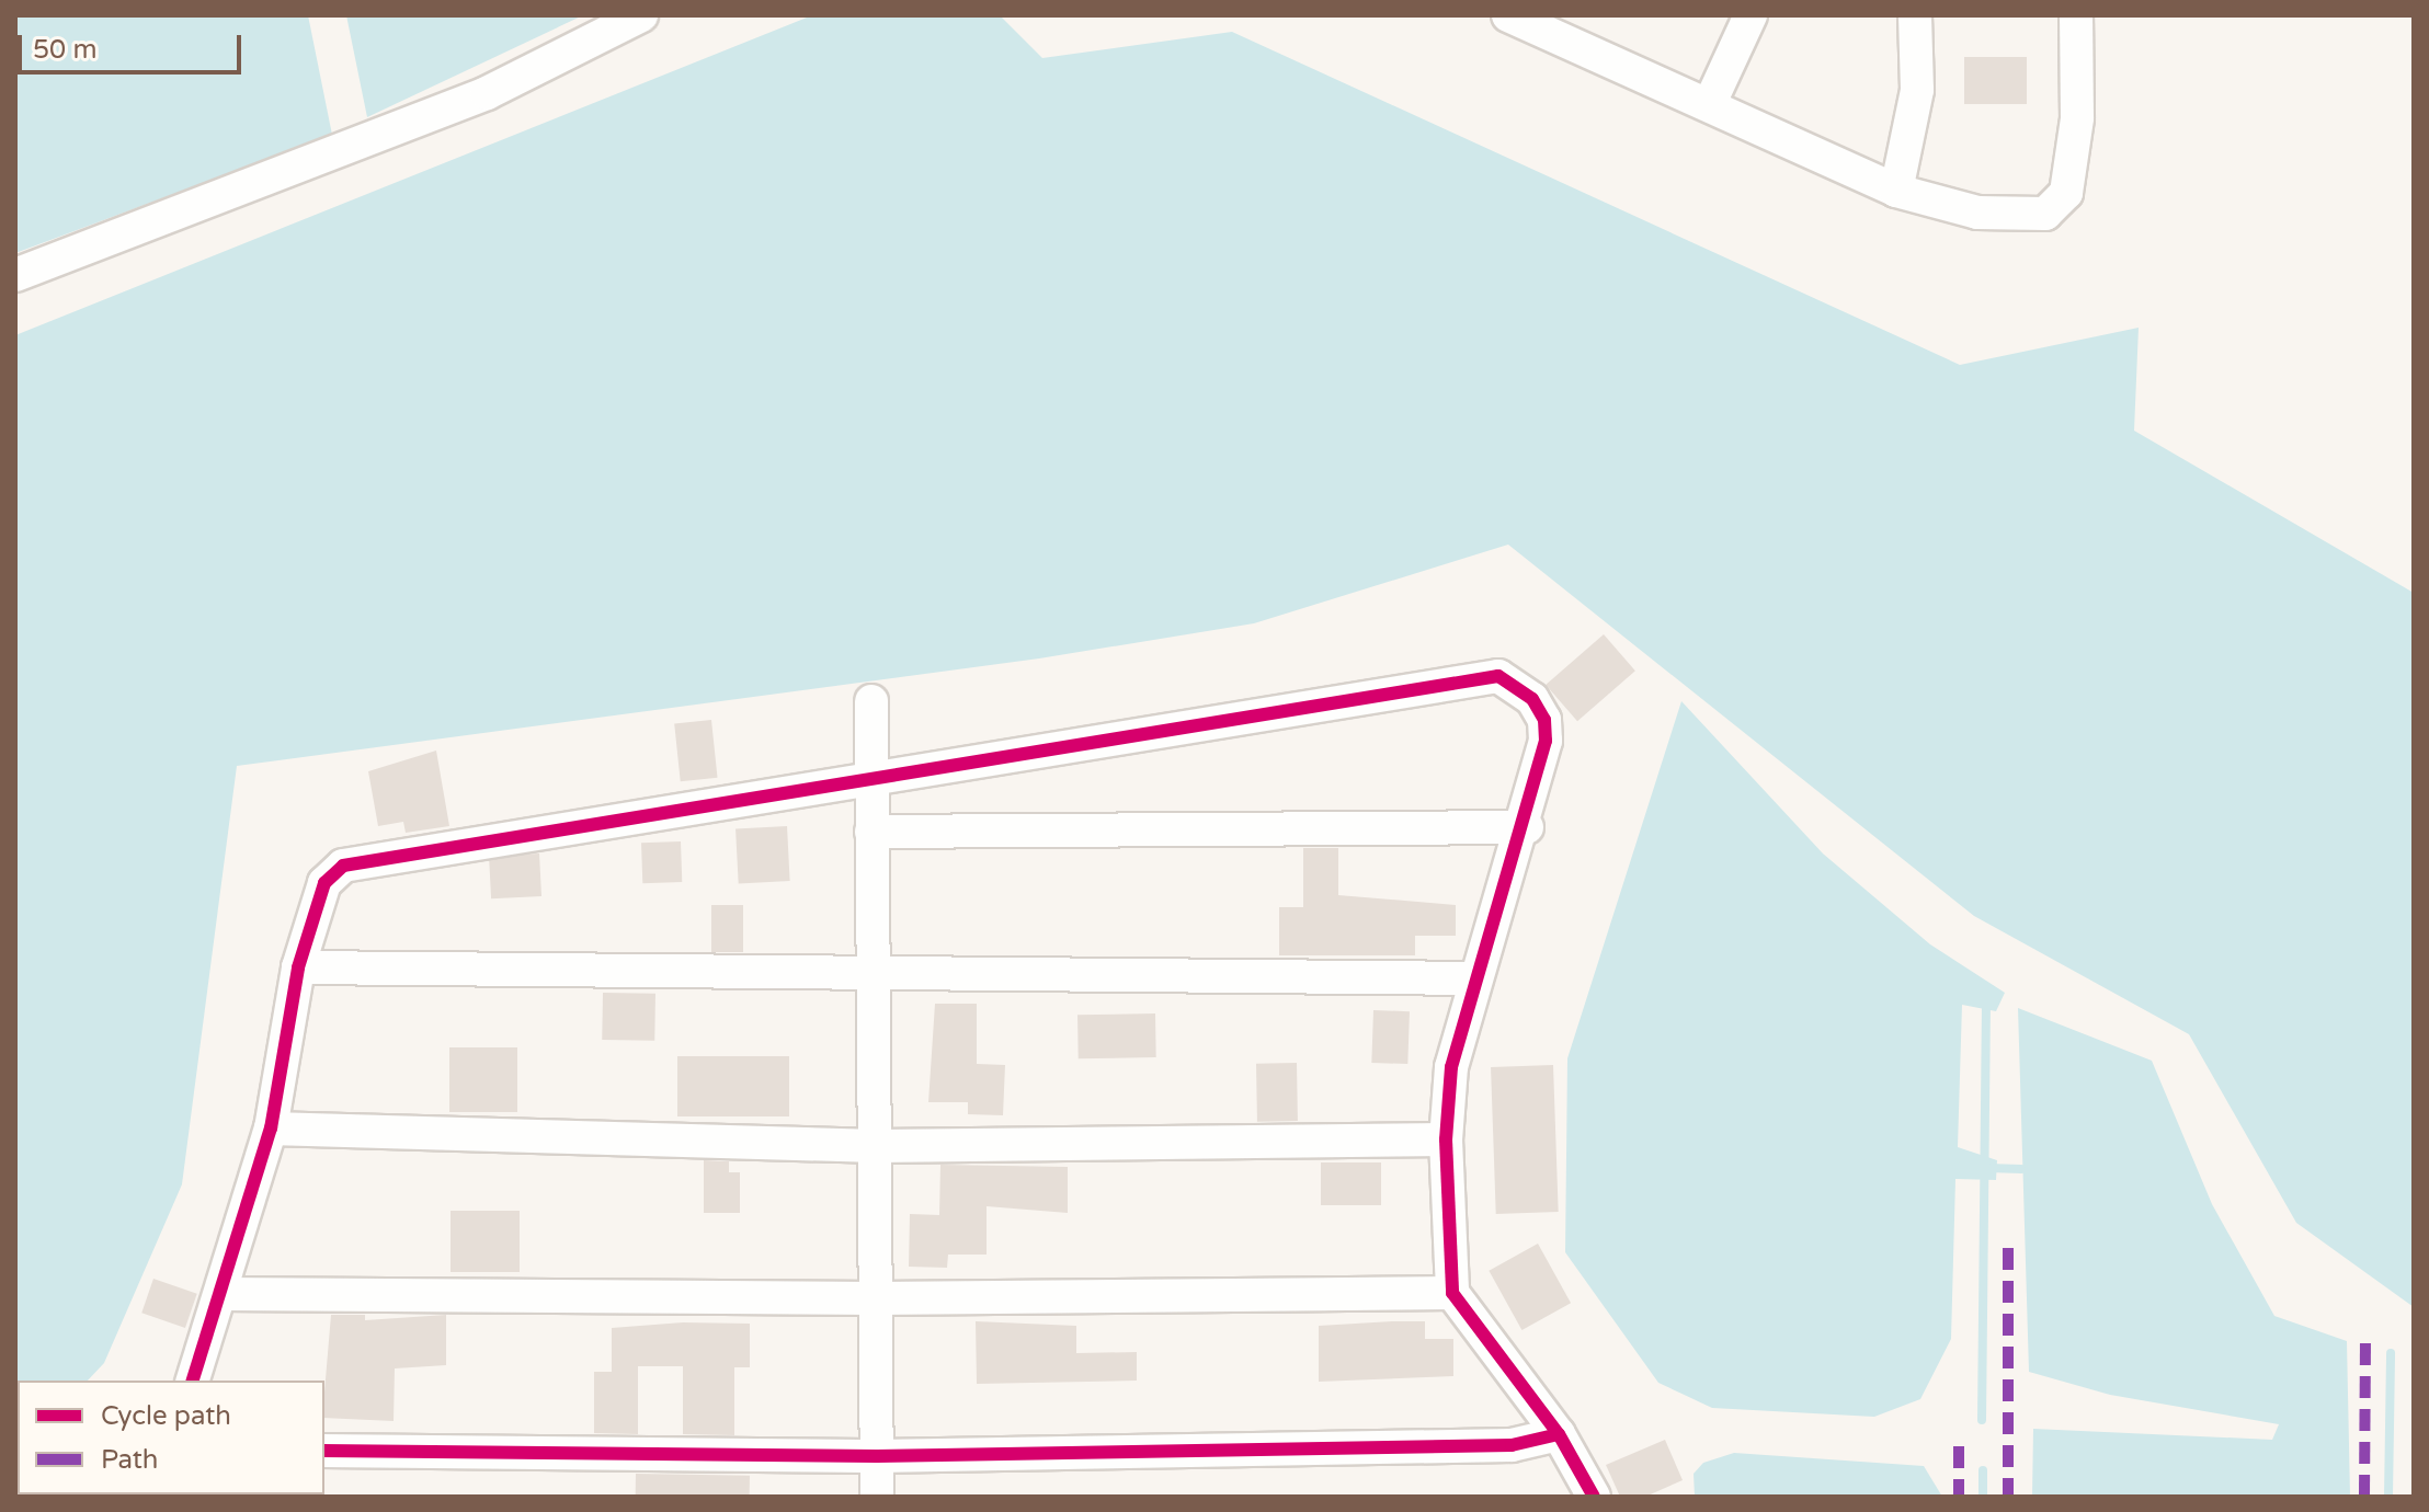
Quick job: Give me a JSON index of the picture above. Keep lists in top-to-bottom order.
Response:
{
  "legend": ["Cycle path", "Path"],
  "scale_bar": "50 m"
}
